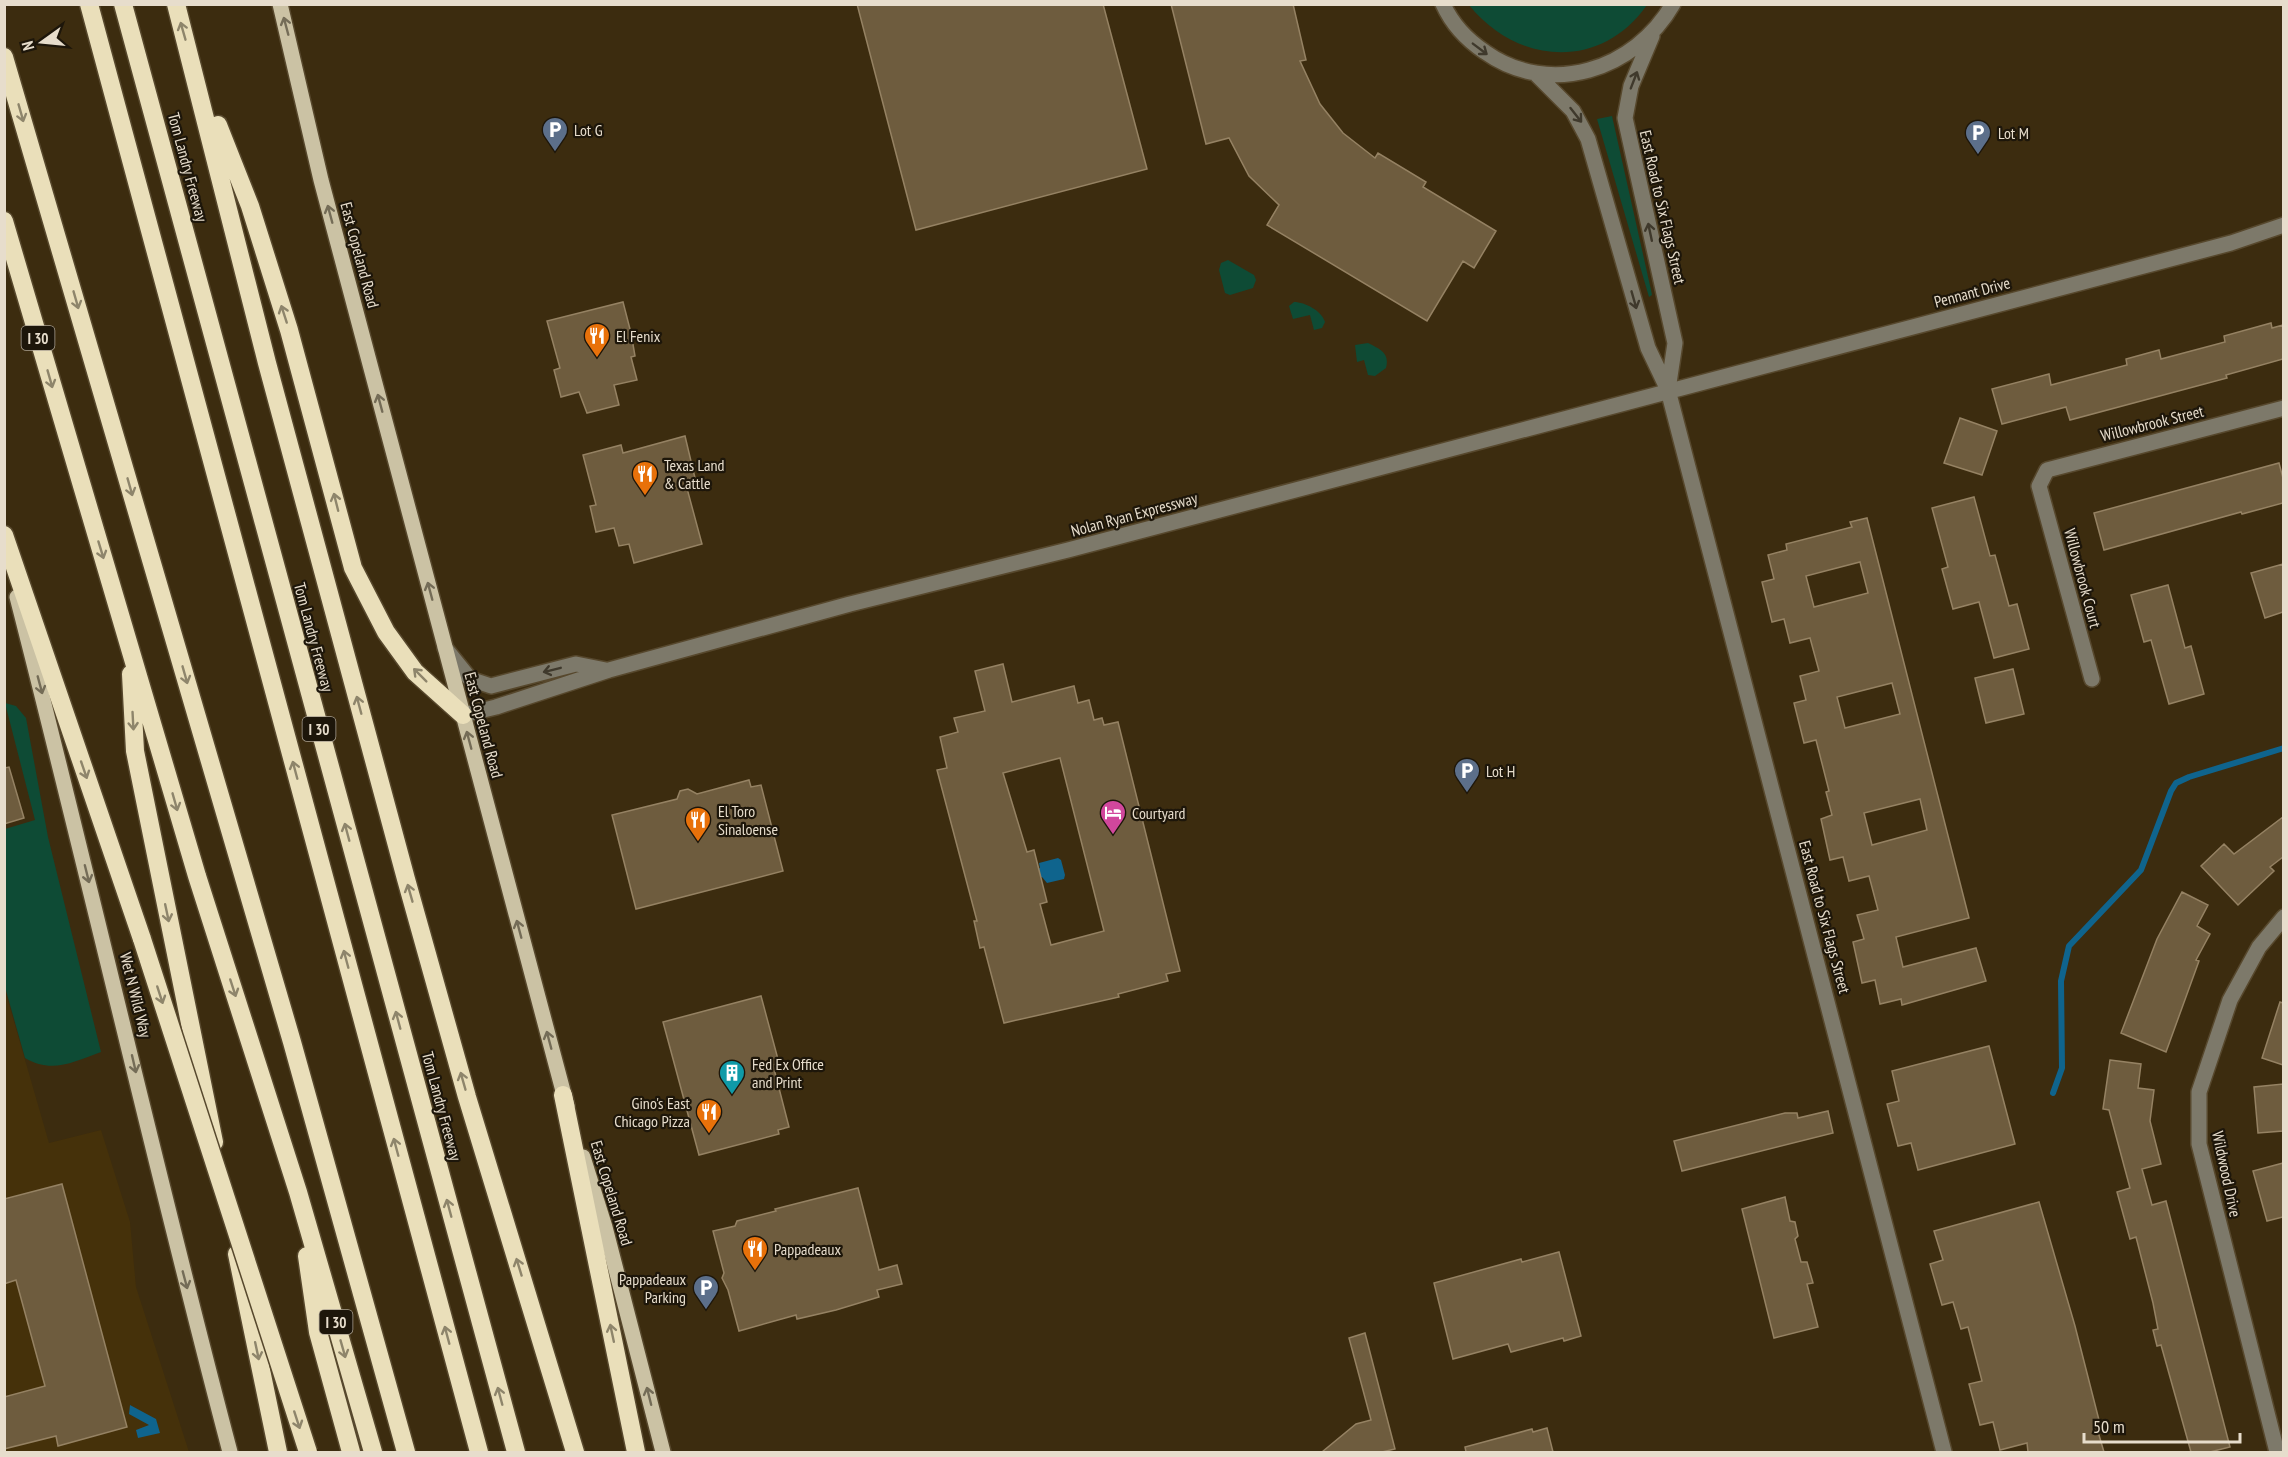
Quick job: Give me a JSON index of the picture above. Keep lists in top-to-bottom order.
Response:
{
  "streets": {
    "highway": ["Tom Landry Freeway", "I 30"],
    "main road": ["East Copeland Road", "Wet N Wild Way"],
    "street": [
      "East Road to Six Flags Street",
      "Pennant Drive",
      "Willowbrook Street",
      "Nolan Ryan Expressway",
      "Willowbrook Court",
      "Wildwood Drive"
    ]
  },
  "crossings": [
    ["East Road to Six Flags Street", "Pennant Drive"],
    ["East Road to Six Flags Street", "Nolan Ryan Expressway"],
    ["East Copeland Road", "Nolan Ryan Expressway"],
    ["Pennant Drive", "Nolan Ryan Expressway"],
    ["Willowbrook Street", "Willowbrook Court"]
  ],
  "one_way": ["East Copeland Road", "Wet N Wild Way"],
  "places": {
    "parking": [
      "Lot G",
      "Lot M",
      "Lot H",
      "Pappadeaux Parking"
    ],
    "restaurant": [
      "El Fenix",
      "Texas Land & Cattle",
      "El Toro Sinaloense",
      "Gino's East Chicago Pizza",
      "Pappadeaux"
    ],
    "hotel": ["Courtyard"],
    "building": ["Fed Ex Office and Print"]
  },
  "scale_bar": "50 m",
  "north": "left"
}
